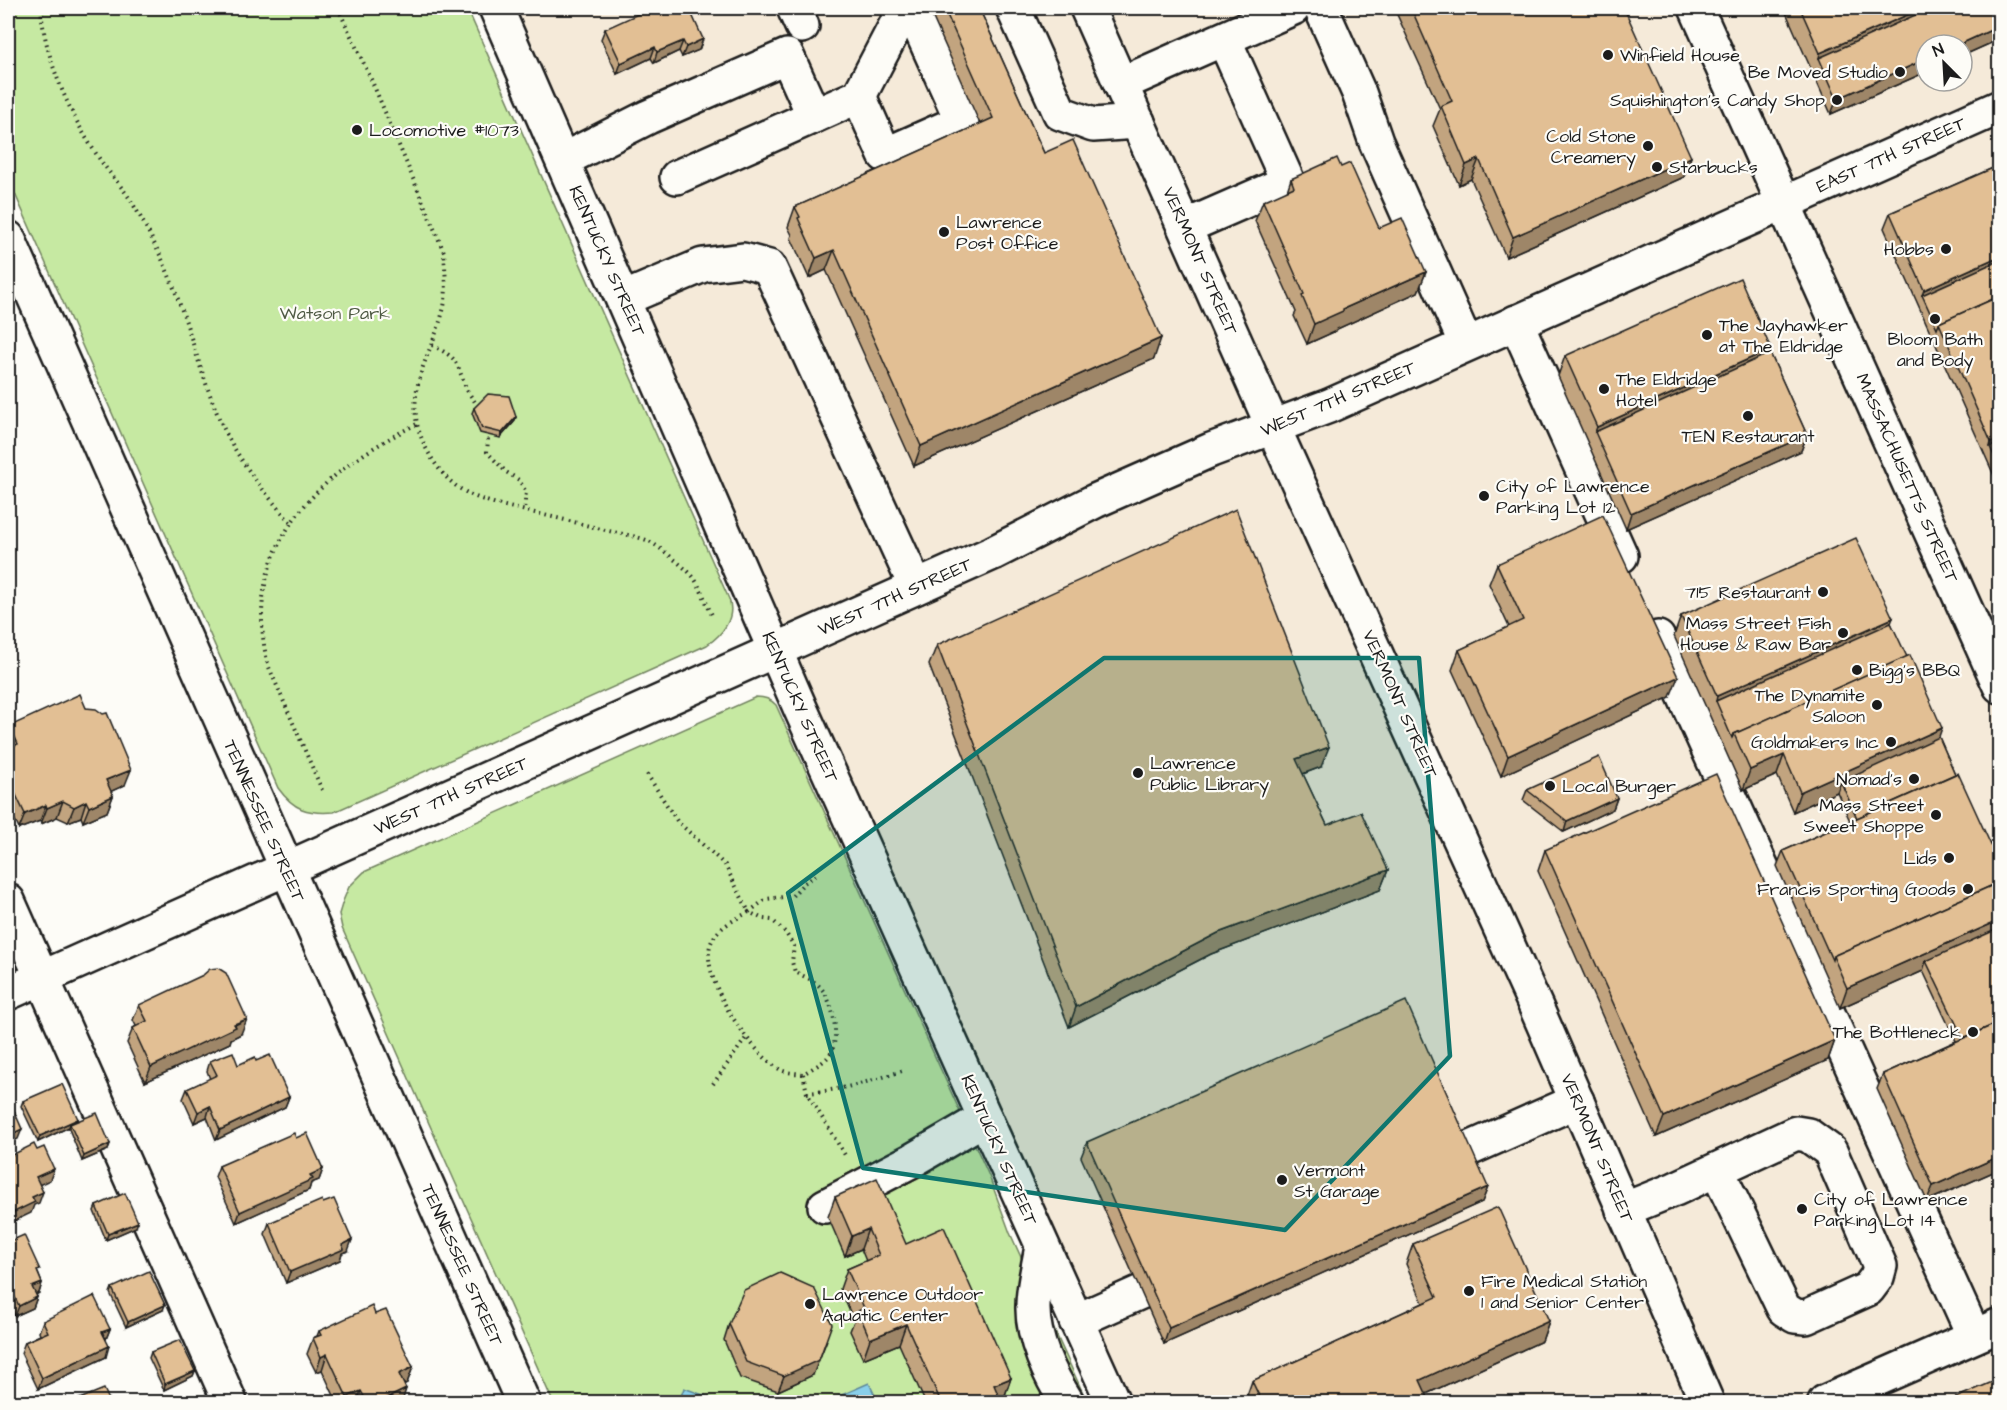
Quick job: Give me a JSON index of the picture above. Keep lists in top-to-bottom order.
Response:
{
  "streets": {
    "street": [
      "EAST 7TH STREET",
      "KENTUCKY STREET",
      "VERMONT STREET",
      "WEST 7TH STREET",
      "MASSACHUSETTS STREET",
      "TENNESSEE STREET"
    ]
  },
  "crossings": [
    ["EAST 7TH STREET", "WEST 7TH STREET"],
    ["EAST 7TH STREET", "MASSACHUSETTS STREET"],
    ["KENTUCKY STREET", "WEST 7TH STREET"],
    ["VERMONT STREET", "WEST 7TH STREET"],
    ["WEST 7TH STREET", "MASSACHUSETTS STREET"],
    ["WEST 7TH STREET", "TENNESSEE STREET"]
  ],
  "parks": ["Watson Park"],
  "places": [
    "Winfield House",
    "Be Moved Studio",
    "Squishington's Candy Shop",
    "Locomotive #1073",
    "Cold Stone Creamery",
    "Starbucks",
    "Lawrence Post Office",
    "Hobbs",
    "Bloom Bath and Body",
    "The Jayhawker at The Eldridge",
    "The Eldridge Hotel",
    "TEN Restaurant",
    "City of Lawrence Parking Lot 12",
    "715 Restaurant",
    "Mass Street Fish House & Raw Bar",
    "Bigg's BBQ",
    "The Dynamite Saloon",
    "Goldmakers Inc",
    "Lawrence Public Library",
    "Nomad's",
    "Local Burger",
    "Mass Street Sweet Shoppe",
    "Lids",
    "Francis Sporting Goods",
    "The Bottleneck",
    "Vermont St Garage",
    "City of Lawrence Parking Lot 14",
    "Fire Medical Station 1 and Senior Center",
    "Lawrence Outdoor Aquatic Center"
  ],
  "north": "top left"
}
